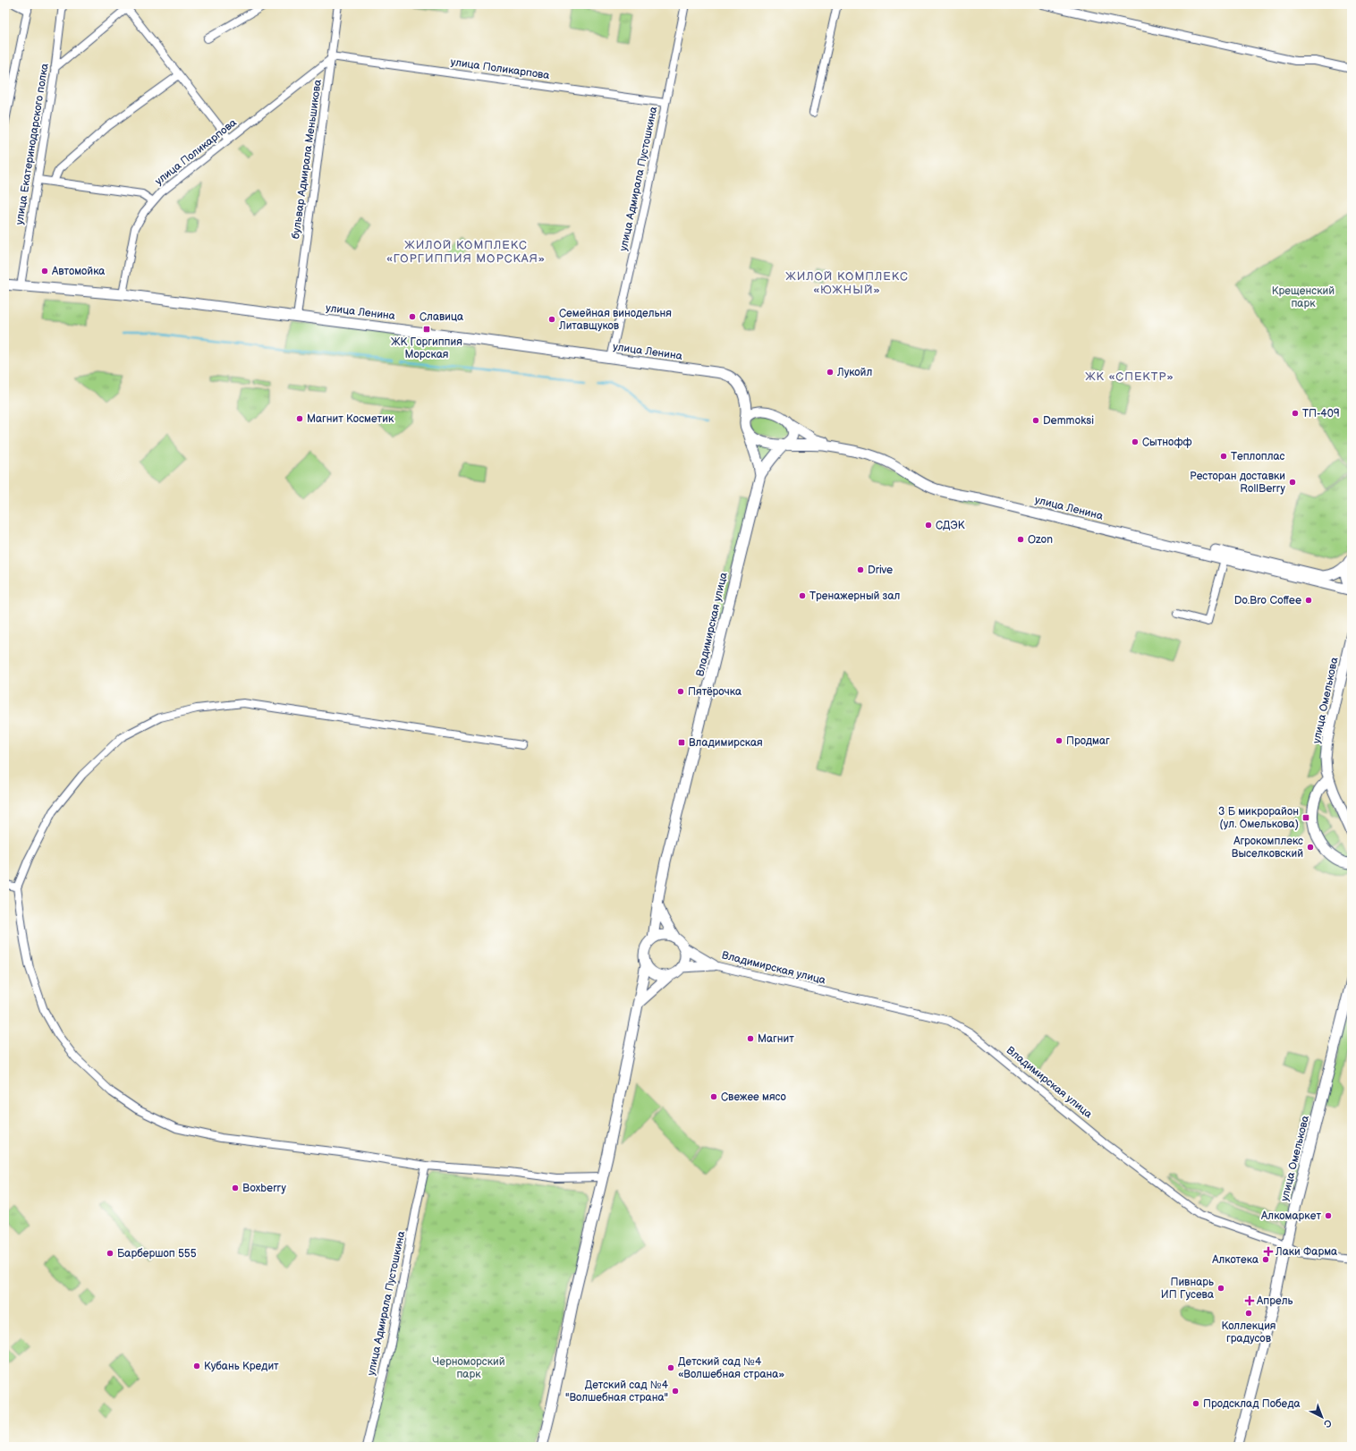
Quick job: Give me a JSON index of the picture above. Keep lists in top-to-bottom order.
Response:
{
  "streets": {
    "street": [
      "улица Поликарпова",
      "улица Екатеринодарского полка",
      "бульвар Адмирала Меньшикова",
      "улица Адмирала Пустошкина",
      "улица Ленина",
      "Владимирская улица",
      "улица Омелькова"
    ]
  },
  "crossings": [
    ["улица Поликарпова", "бульвар Адмирала Меньшикова"],
    ["улица Поликарпова", "улица Адмирала Пустошкина"],
    ["улица Поликарпова", "улица Ленина"],
    ["улица Екатеринодарского полка", "улица Ленина"],
    ["бульвар Адмирала Меньшикова", "улица Ленина"],
    ["улица Адмирала Пустошкина", "улица Ленина"],
    ["улица Ленина", "Владимирская улица"],
    ["Владимирская улица", "улица Омелькова"]
  ],
  "districts": ["ЖИЛОЙ КОМПЛЕКС «ГОРГИППИЯ МОРСКАЯ»", "ЖИЛОЙ КОМПЛЕКС «ЮЖНЫЙ»", "ЖК «СПЕКТР»"],
  "parks": ["Крещенский парк", "Черноморский парк"],
  "places": {
    "other": [
      "Автомойка",
      "Славица",
      "Семейная винодельня Литавщуков",
      "Лукойл",
      "ТП-409",
      "Магнит Косметик",
      "Demmoksi",
      "Сытнофф",
      "Теплоплас",
      "Ресторан доставки RollBerry",
      "СДЭК",
      "Ozon",
      "Drive",
      "Тренажерный зал",
      "Do.Bro Coffee",
      "Пятёрочка",
      "Продмаг",
      "Агрокомплекс Выселковский",
      "Магнит",
      "Свежее мясо",
      "Boxberry",
      "Алкомаркет",
      "Барбершоп 555",
      "Алкотека",
      "Пивнарь ИП Гусева",
      "Коллекция градусов",
      "Кубань Кредит",
      "Детский сад №4 «Волшебная страна»",
      "Детский сад №4 \"Волшебная страна\"",
      "Продсклад Победа"
    ],
    "transit": ["ЖК Горгиппия Морская", "Владимирская", "3 Б микрорайон (ул. Омелькова)"],
    "health": ["Лаки Фарма", "Апрель"]
  },
  "north": "bottom right"
}
